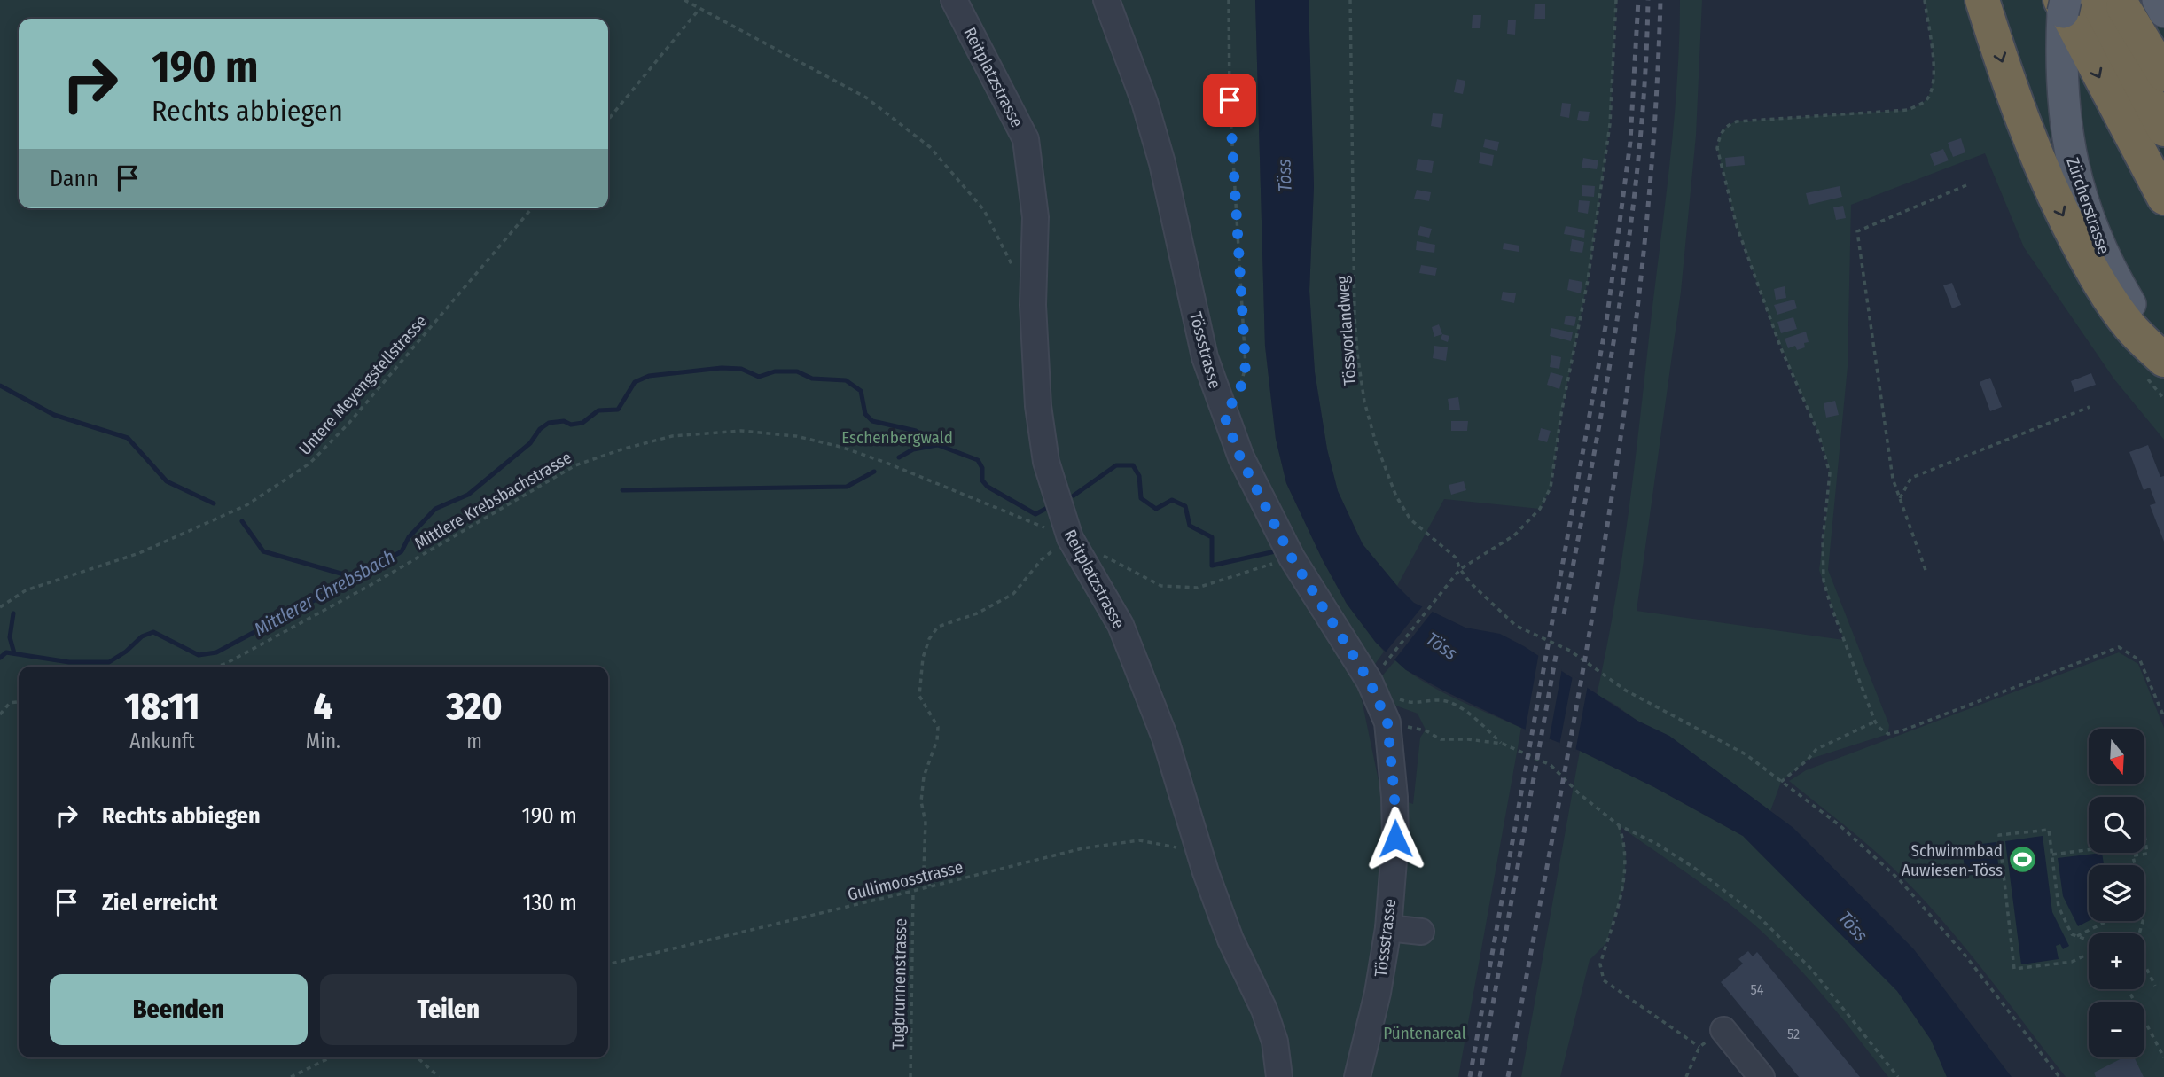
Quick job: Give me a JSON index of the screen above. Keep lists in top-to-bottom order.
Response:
{
  "streets": {
    "main road": ["Zürcherstrasse"],
    "street": ["Reitplatzstrasse", "Tössstrasse"],
    "path": [
      "Tössvorlandweg",
      "Untere Meyengstellstrasse",
      "Mittlere Krebsbachstrasse",
      "Gullimoosstrasse",
      "Tugbrunnenstrasse"
    ]
  },
  "crossings": [
    ["Reitplatzstrasse", "Mittlere Krebsbachstrasse"],
    ["Reitplatzstrasse", "Gullimoosstrasse"],
    ["Tössstrasse", "Mittlere Krebsbachstrasse"],
    ["Gullimoosstrasse", "Tugbrunnenstrasse"]
  ],
  "water": ["Töss", "Mittlerer Chrebsbach"],
  "parks": ["Eschenbergwald", "Püntenareal"],
  "places": {
    "sports": ["Schwimmbad Auwiesen-Töss"]
  },
  "house_numbers": ["54", "52"],
  "north": "bottom",
  "page": {
    "turn": ["190 m", "Rechts abbiegen"],
    "then": "Dann",
    "eta": [
      "18:11",
      "Ankunft",
      "4",
      "Min.",
      "320",
      "m"
    ],
    "map_buttons": ["+", "−"],
    "list": [
      {
        "name": "Rechts abbiegen",
        "value": "190 m"
      },
      {
        "name": "Ziel erreicht",
        "value": "130 m"
      }
    ],
    "buttons": ["Beenden", "Teilen"]
  }
}
